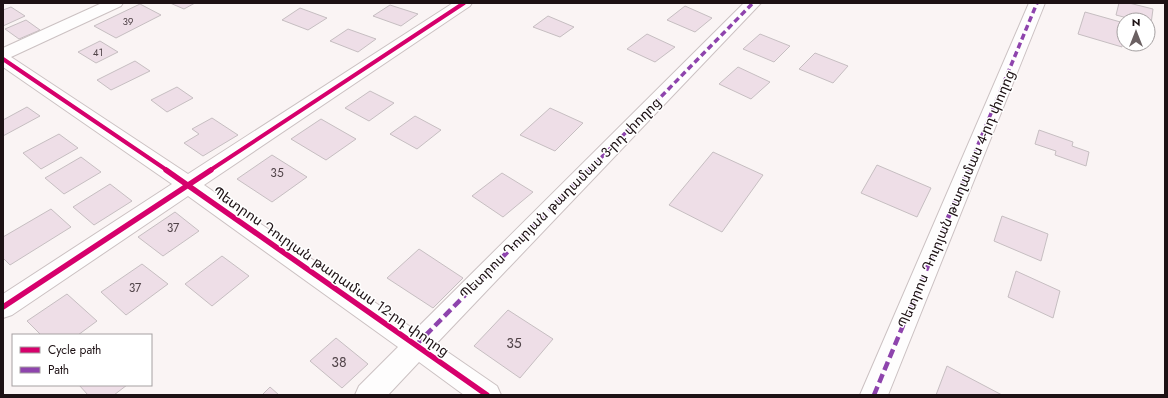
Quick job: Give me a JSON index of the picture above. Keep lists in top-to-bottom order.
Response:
{
  "streets": {
    "street": ["Պետրոս Դուրյան թաղամաս 3-րդ փողոց", "Պետրոս Դուրյան թաղամաս 4-րդ փողոց", "Պետրոս Դուրյան թաղամաս 12-րդ փողոց"]
  },
  "crossings": [
    ["Պետրոս Դուրյան թաղամաս 3-րդ փողոց", "Պետրոս Դուրյան թաղամաս 12-րդ փողոց"]
  ],
  "house_numbers": [
    "39",
    "41",
    "35",
    "37",
    "37",
    "35",
    "38"
  ],
  "legend": ["Cycle path", "Path"],
  "north": "top"
}
